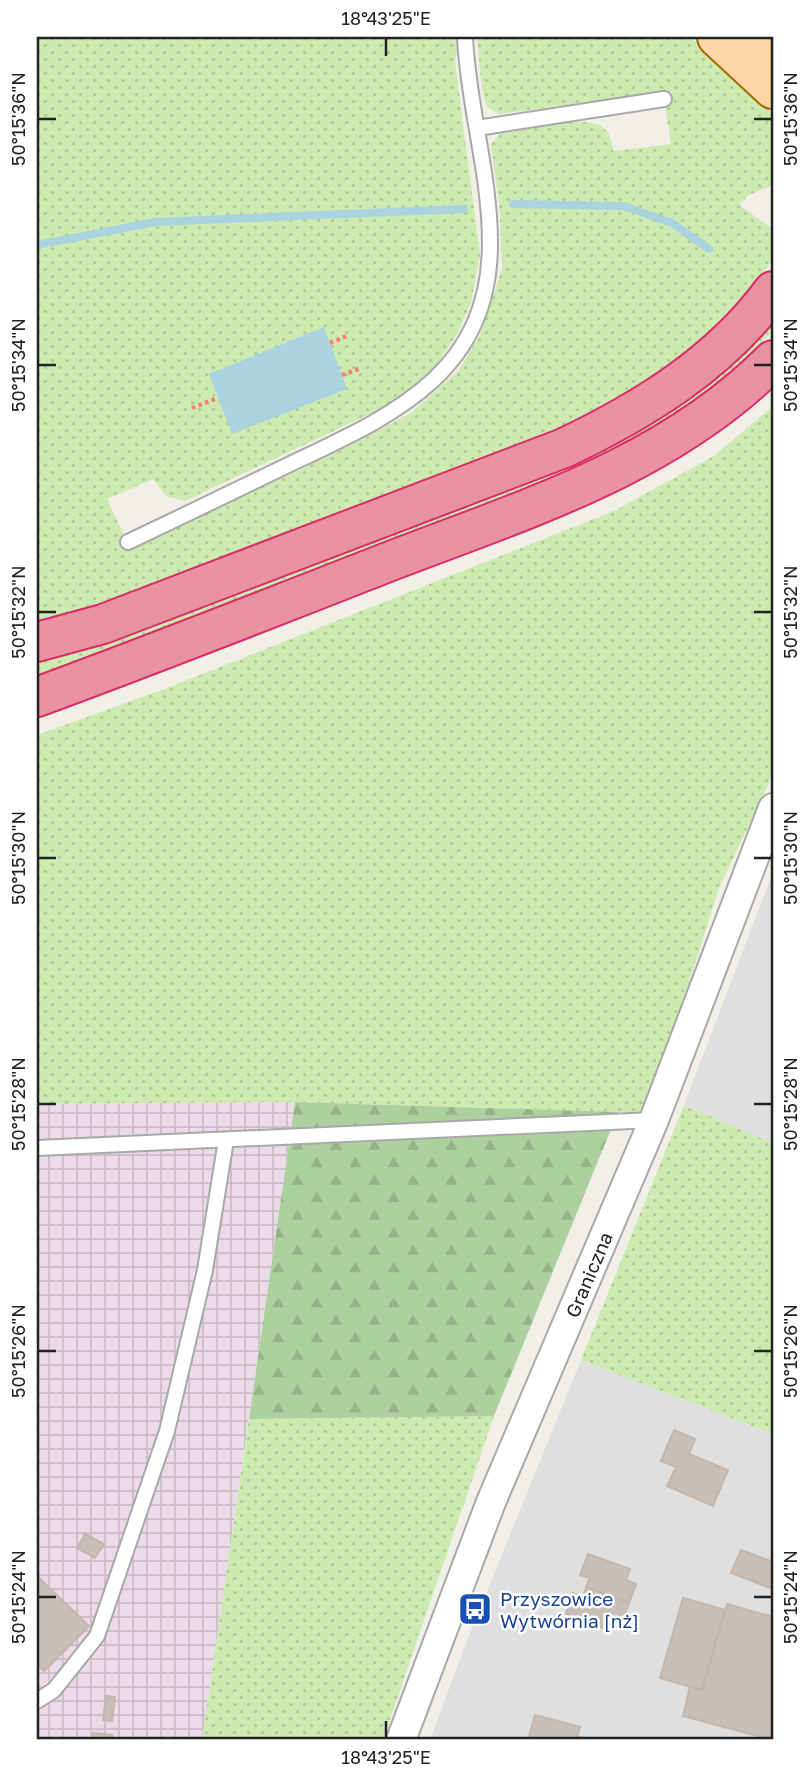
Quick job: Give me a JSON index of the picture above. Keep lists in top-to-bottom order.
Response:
{
  "streets": {
    "street": ["Graniczna"]
  },
  "places": {
    "bus stop": ["Przyszowice Wytwórnia [nż]"]
  },
  "coordinates": [
    "18°43'25\"E",
    "50°15'36\"N",
    "50°15'34\"N",
    "50°15'32\"N",
    "50°15'30\"N",
    "50°15'28\"N",
    "50°15'26\"N",
    "50°15'24\"N"
  ]
}
